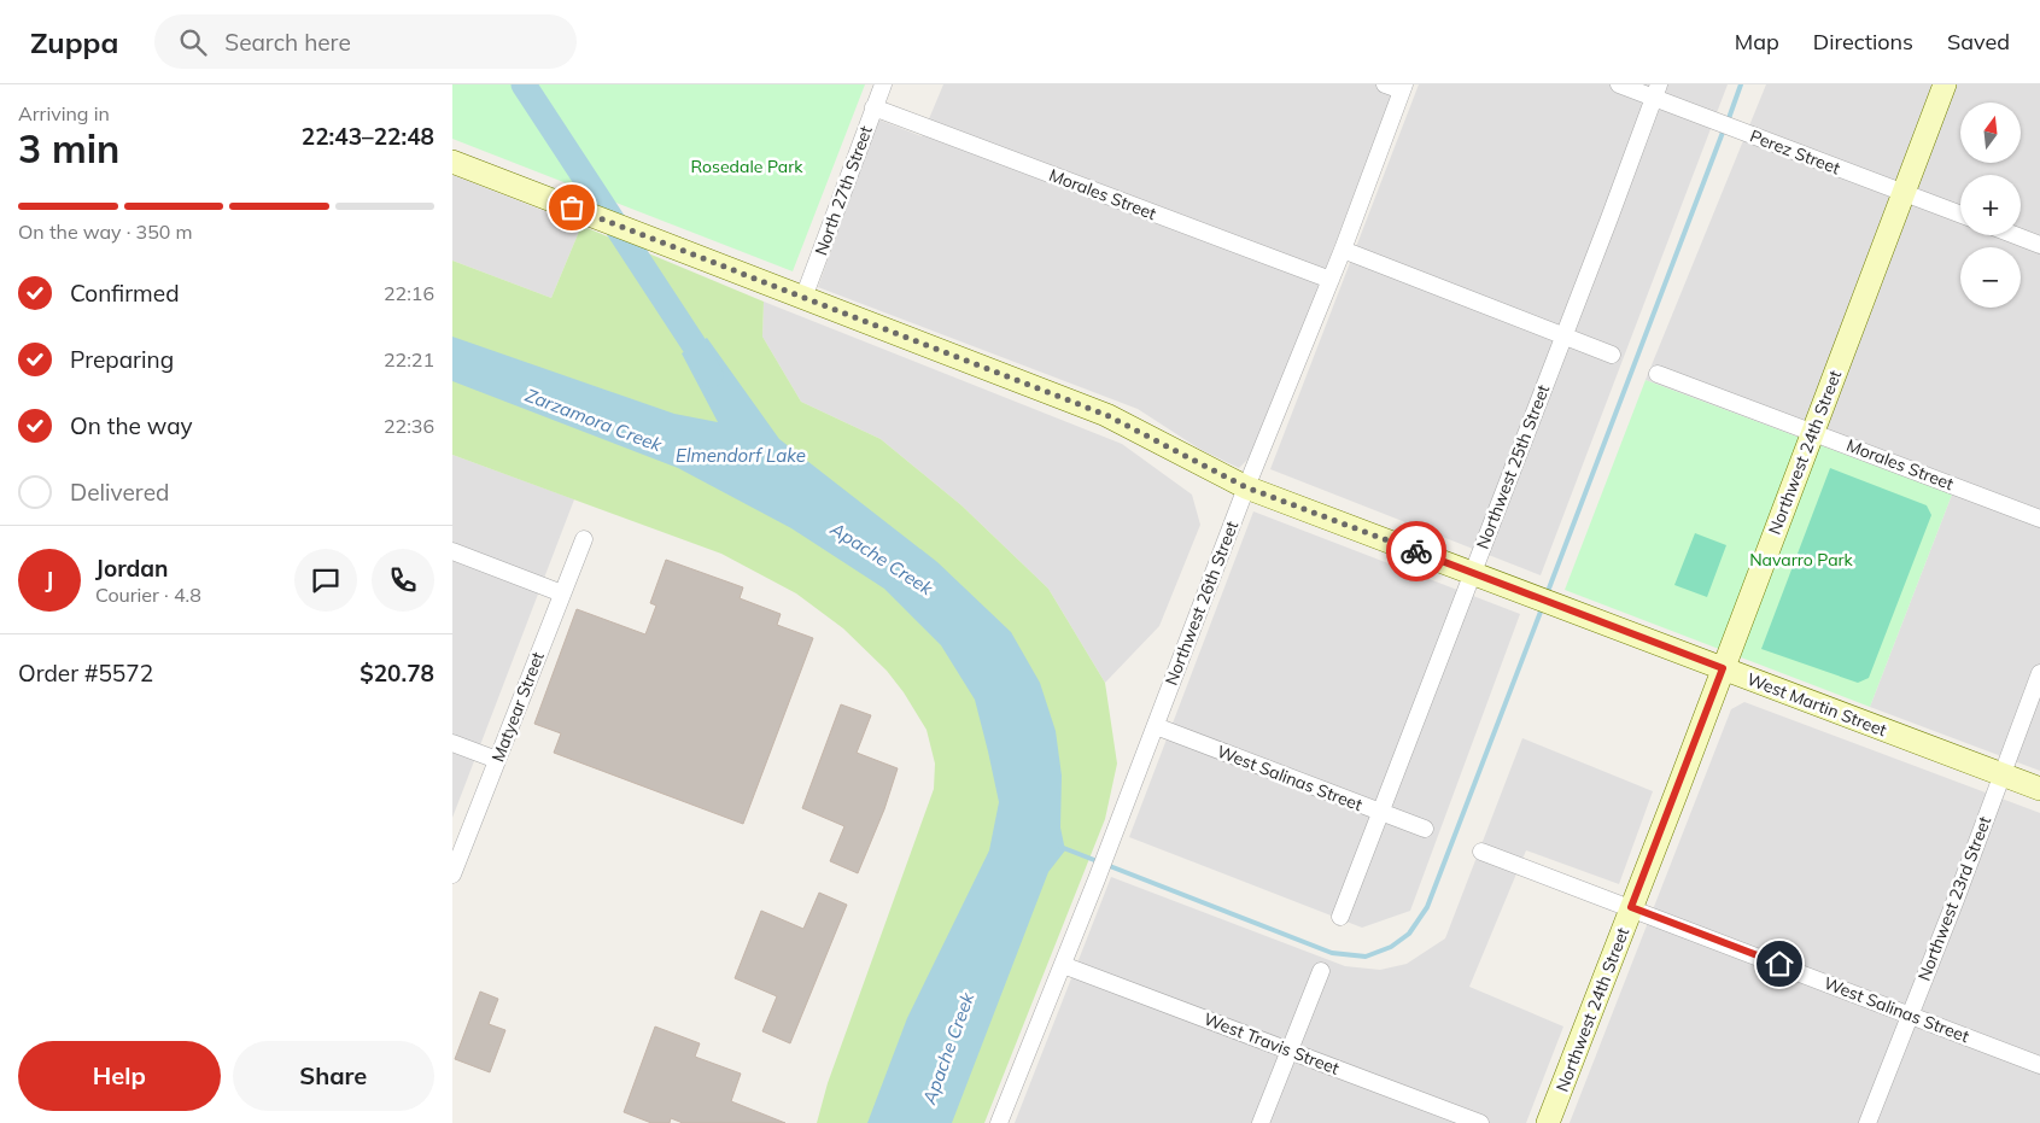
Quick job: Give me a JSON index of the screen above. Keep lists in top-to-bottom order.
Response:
{
  "streets": {
    "main road": ["Northwest 24th Street", "West Martin Street"],
    "street": [
      "Perez Street",
      "North 27th Street",
      "Morales Street",
      "Northwest 25th Street",
      "Northwest 26th Street",
      "Matyear Street",
      "West Salinas Street",
      "Northwest 23rd Street",
      "West Travis Street"
    ]
  },
  "crossings": [
    ["Perez Street", "Northwest 24th Street"],
    ["Perez Street", "Northwest 25th Street"],
    ["North 27th Street", "Morales Street"],
    ["North 27th Street", "West Martin Street"],
    ["Morales Street", "Northwest 24th Street"],
    ["Morales Street", "Northwest 26th Street"],
    ["Northwest 24th Street", "West Martin Street"],
    ["Northwest 24th Street", "West Salinas Street"],
    ["Northwest 25th Street", "West Martin Street"],
    ["Northwest 25th Street", "West Salinas Street"],
    ["Northwest 26th Street", "West Martin Street"],
    ["Northwest 26th Street", "West Salinas Street"],
    ["Northwest 26th Street", "West Travis Street"],
    ["West Martin Street", "Northwest 23rd Street"],
    ["West Salinas Street", "Northwest 23rd Street"]
  ],
  "water": ["Zarzamora Creek", "Elmendorf Lake", "Apache Creek"],
  "parks": ["Rosedale Park", "Navarro Park"],
  "north": "top",
  "page": {
    "header": "Zuppa",
    "search": "Search here",
    "nav": ["Map", "Directions", "Saved"],
    "heading": ["3 min", "Arriving in", "22:43–22:48"],
    "panel": [
      "Jordan",
      "Courier · 4.8",
      "Order #5572",
      "$20.78"
    ],
    "map_buttons": ["+", "−"],
    "bar": "On the way · 350 m",
    "list": [
      ["Confirmed", "22:16"],
      ["Preparing", "22:21"],
      ["On the way", "22:36"],
      "Delivered"
    ],
    "round": "J",
    "buttons": ["Help", "Share"]
  }
}
